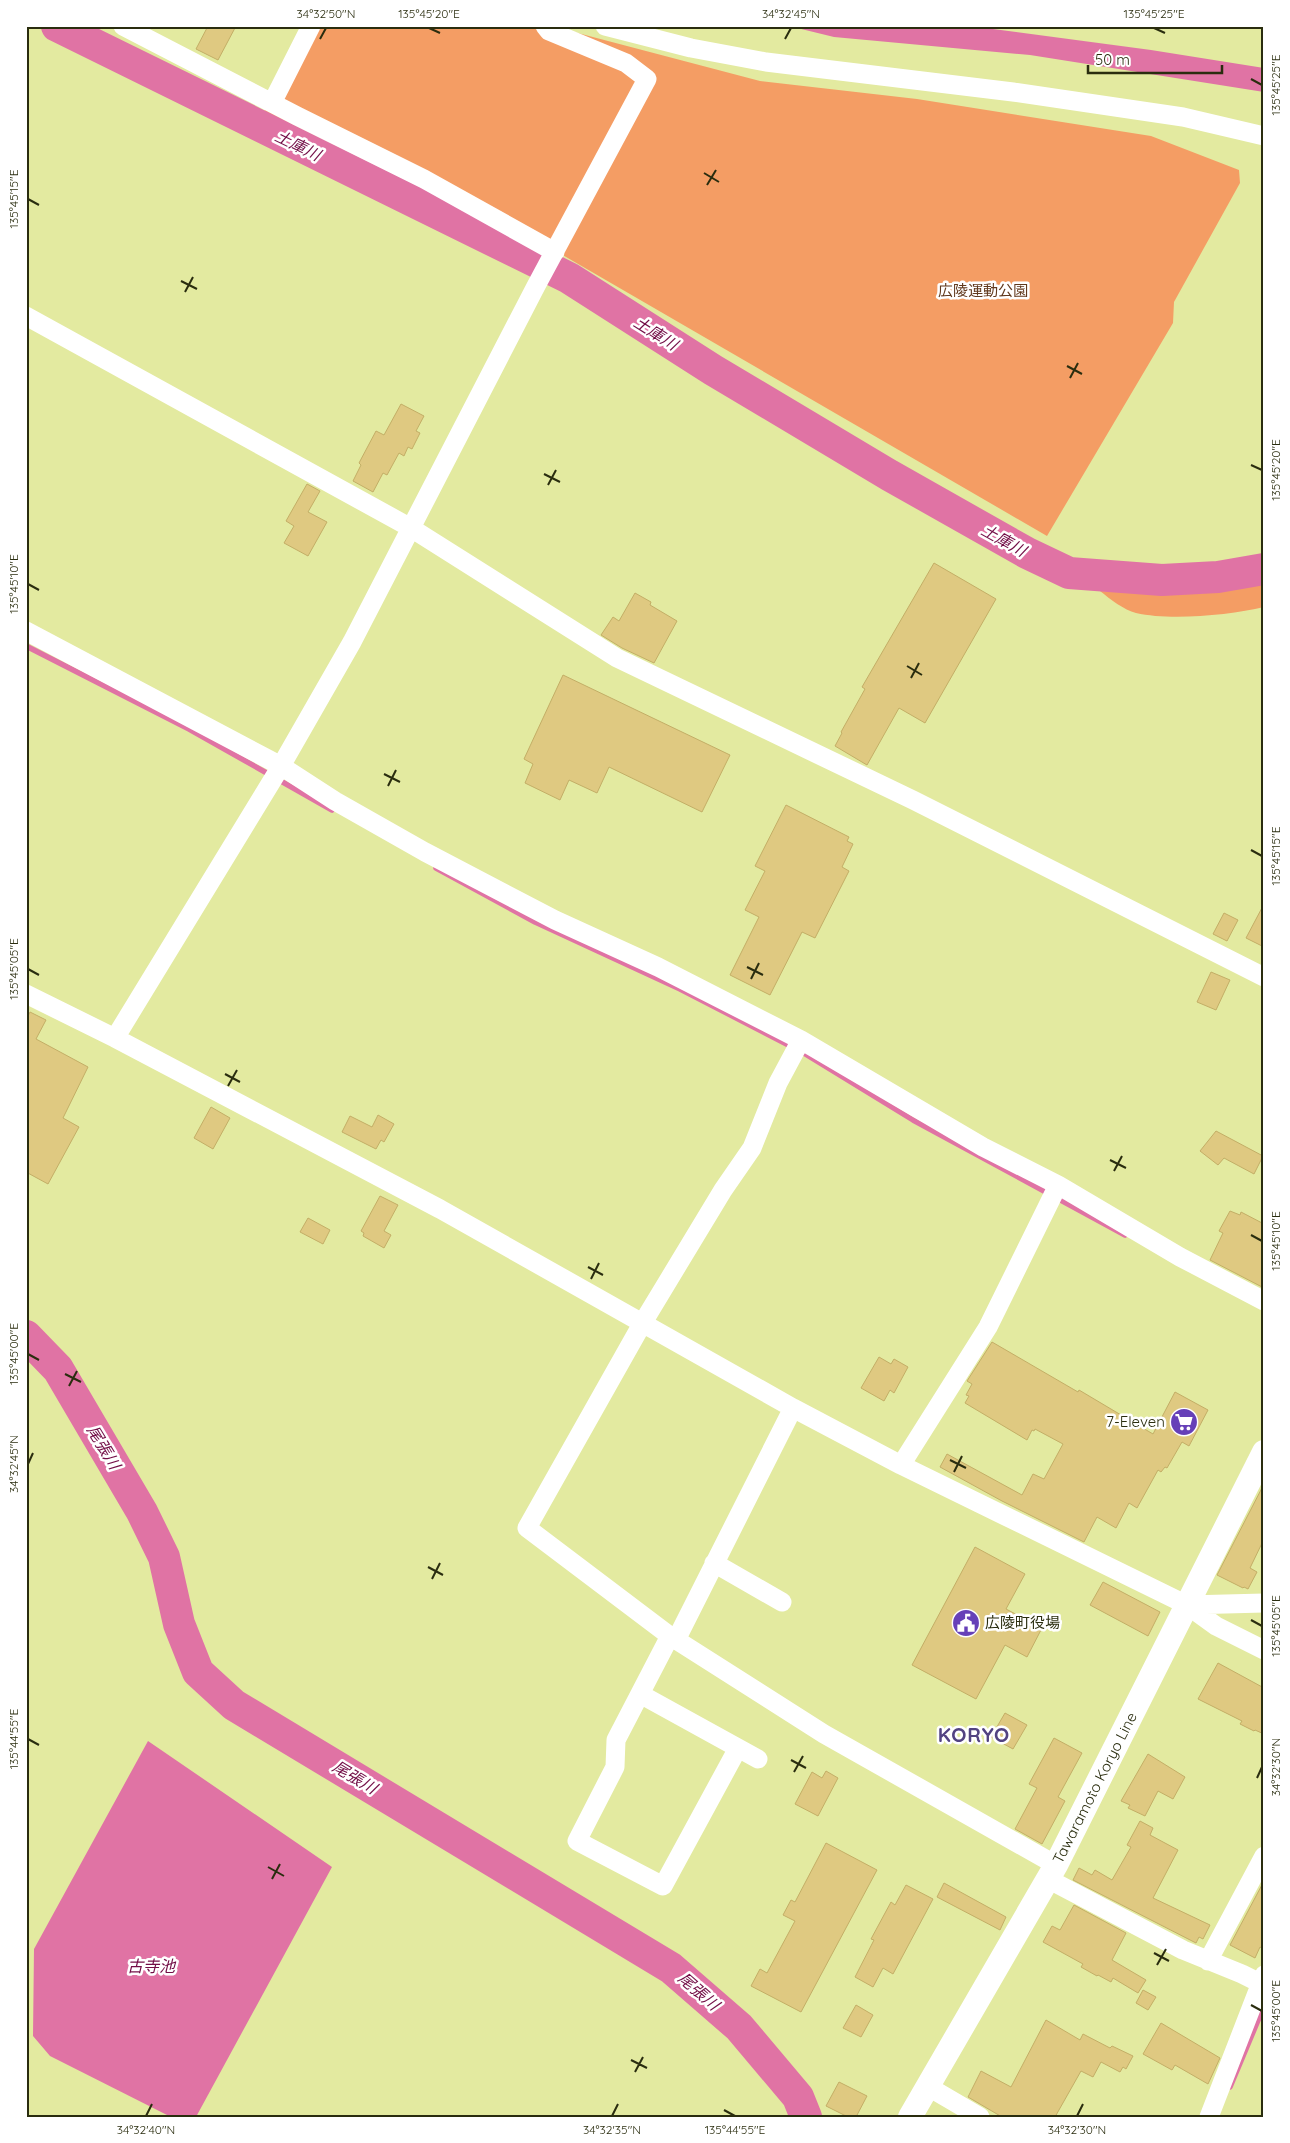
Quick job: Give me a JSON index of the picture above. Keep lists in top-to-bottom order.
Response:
{
  "streets": {
    "main road": ["Tawaramoto Koryo Line"]
  },
  "districts": ["KORYO"],
  "water": ["土庫川", "尾張川", "古寺池"],
  "parks": ["広陵運動公園"],
  "places": {
    "supermarket": ["7-Eleven"],
    "public building": ["広陵町役場"]
  },
  "scale_bar": "50 m",
  "coordinates": [
    "34°32'50\"N",
    "135°45'20\"E",
    "34°32'45\"N",
    "135°45'25\"E",
    "135°45'15\"E",
    "135°45'10\"E",
    "135°45'05\"E",
    "135°45'00\"E",
    "135°44'55\"E",
    "34°32'30\"N",
    "34°32'40\"N",
    "34°32'35\"N"
  ]
}
